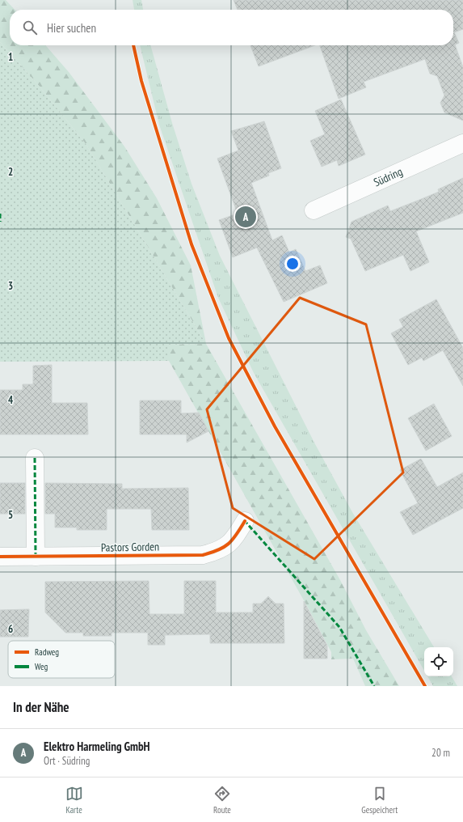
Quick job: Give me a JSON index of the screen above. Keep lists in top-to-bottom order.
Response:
{
  "streets": {
    "street": ["Südring", "Pastors Gorden"]
  },
  "legend": ["Radweg", "Weg"],
  "page": {
    "search": "Hier suchen",
    "pins": "A",
    "heading": "In der Nähe",
    "list": [
      {
        "mark": "A",
        "name": "Elektro Harmeling GmbH",
        "note": "Ort · Südring",
        "value": "20 m"
      }
    ],
    "nav": ["Karte", "Route", "Gespeichert"]
  },
  "grid": {
    "rows": [
      "1",
      "2",
      "3",
      "4",
      "5",
      "6"
    ]
  }
}
